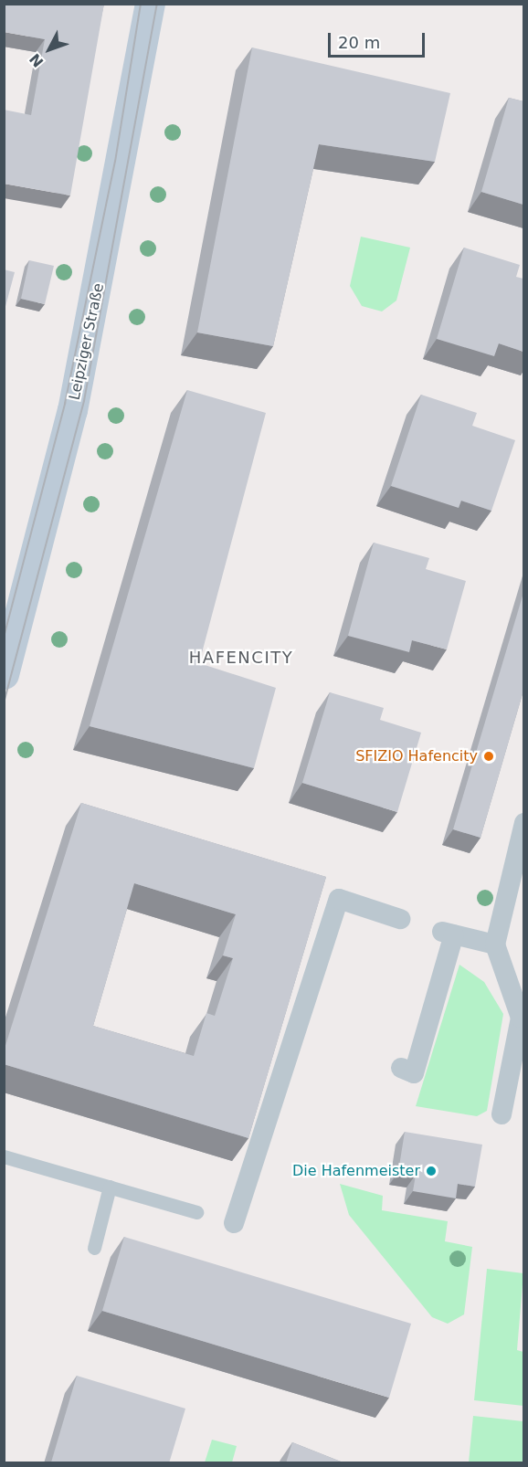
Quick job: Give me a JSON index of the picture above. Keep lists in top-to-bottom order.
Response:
{
  "streets": {
    "main road": ["Leipziger Straße"]
  },
  "districts": ["HAFENCITY"],
  "places": ["SFIZIO Hafencity", "Die Hafenmeister"],
  "scale_bar": "20 m",
  "north": "bottom left"
}
